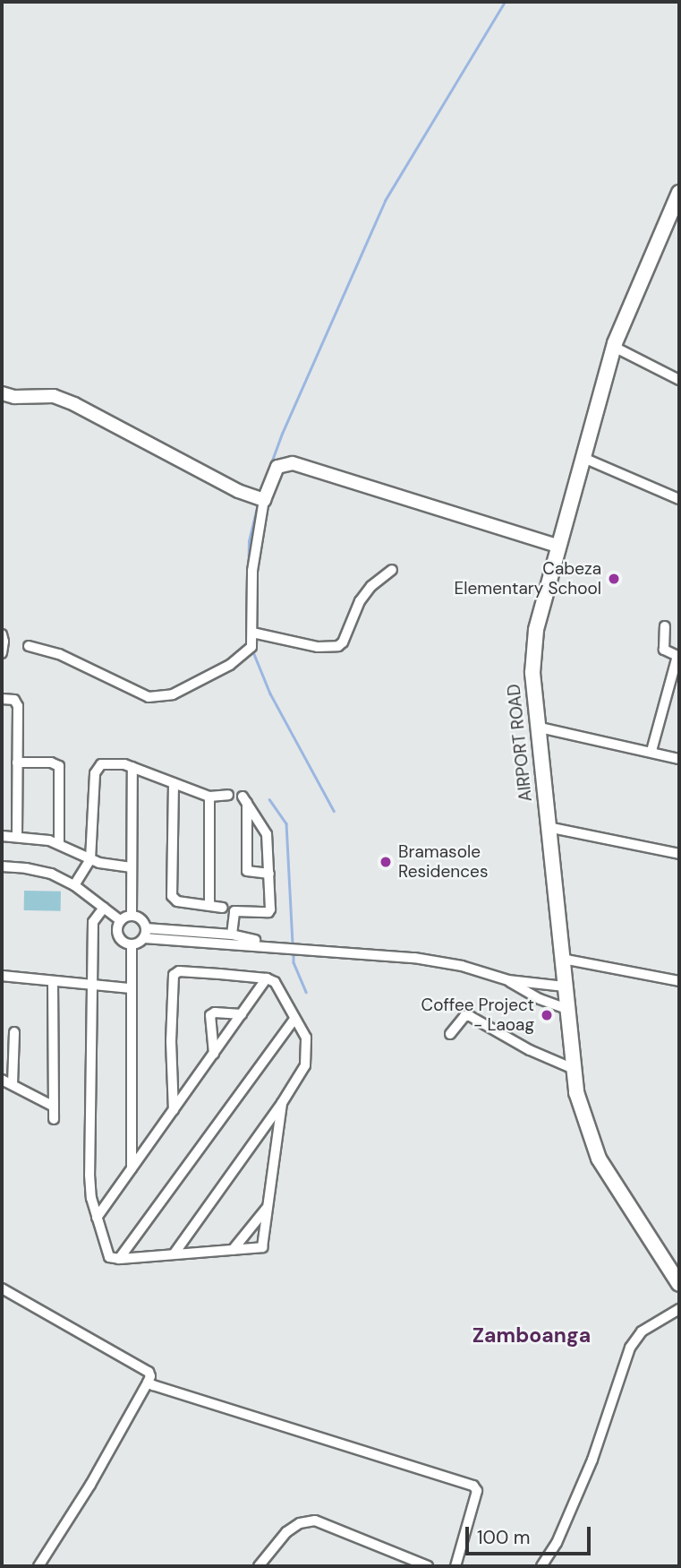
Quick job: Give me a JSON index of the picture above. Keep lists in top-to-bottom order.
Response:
{
  "streets": {
    "main road": ["AIRPORT ROAD"]
  },
  "districts": ["Zamboanga"],
  "places": ["Cabeza Elementary School", "Bramasole Residences", "Coffee Project - Laoag"],
  "scale_bar": "100 m"
}
